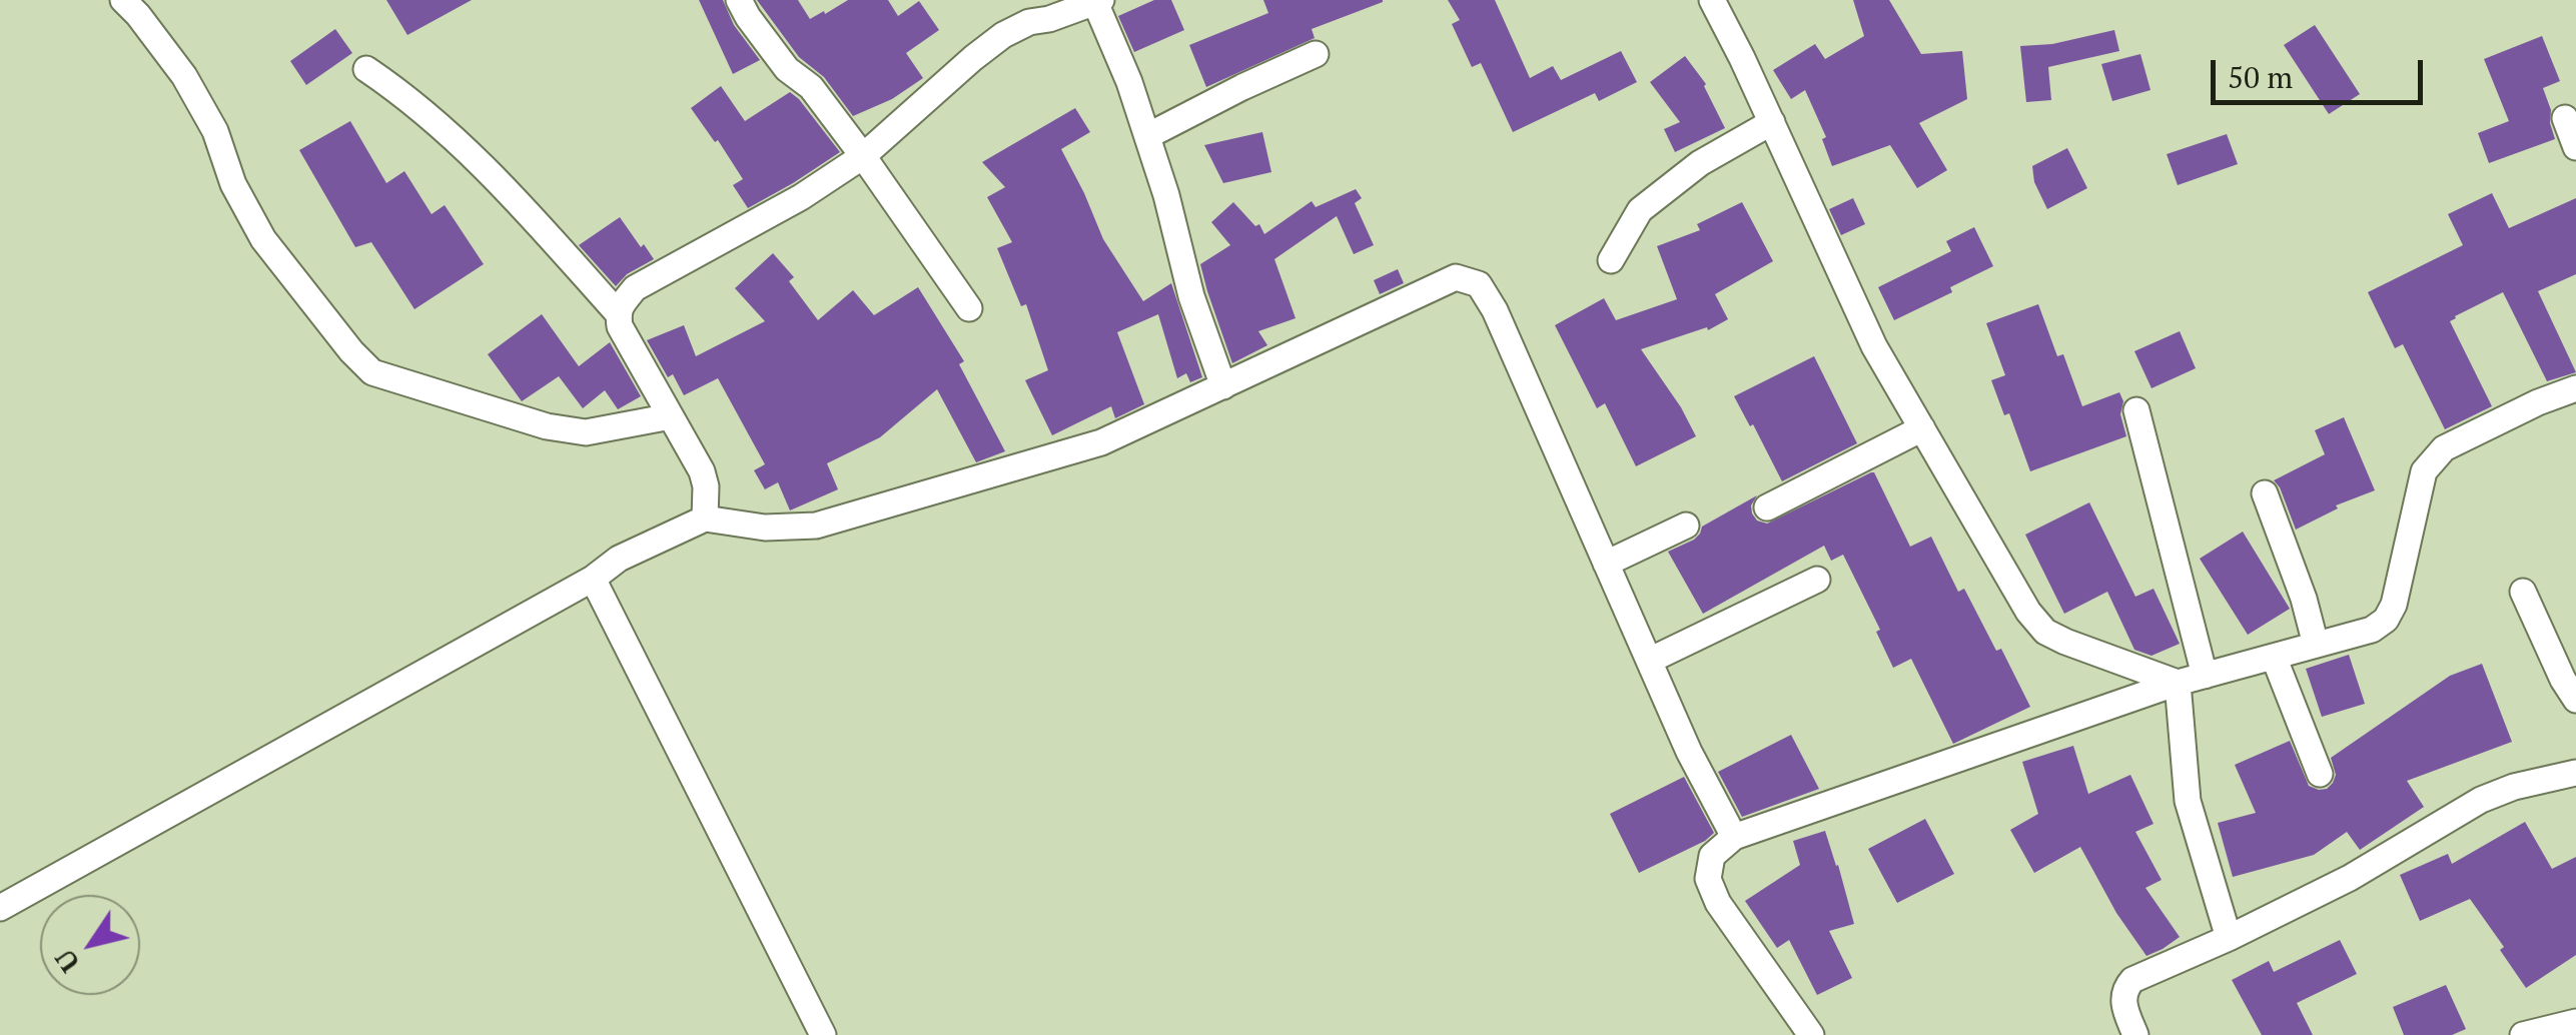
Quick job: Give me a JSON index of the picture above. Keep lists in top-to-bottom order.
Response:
{
  "scale_bar": "50 m",
  "north": "bottom left"
}
